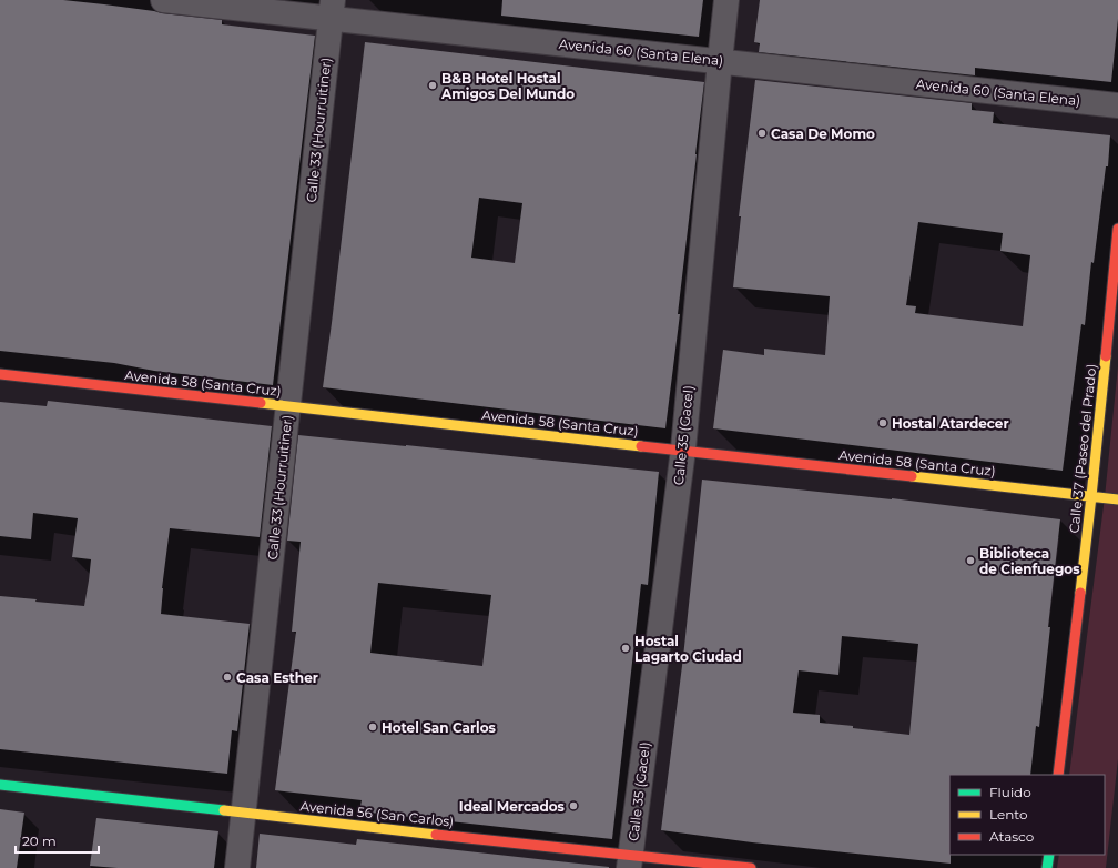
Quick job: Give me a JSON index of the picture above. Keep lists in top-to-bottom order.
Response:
{
  "streets": {
    "main road": ["Avenida 58 (Santa Cruz)", "Calle 37 (Paseo del Prado)", "Avenida 56 (San Carlos)"],
    "street": ["Avenida 60 (Santa Elena)", "Calle 33 (Hourruitiner)", "Calle 35 (Gacel)"]
  },
  "crossings": [
    ["Avenida 60 (Santa Elena)", "Calle 33 (Hourruitiner)"],
    ["Avenida 60 (Santa Elena)", "Calle 35 (Gacel)"],
    ["Calle 33 (Hourruitiner)", "Avenida 58 (Santa Cruz)"],
    ["Calle 33 (Hourruitiner)", "Avenida 56 (San Carlos)"],
    ["Avenida 58 (Santa Cruz)", "Calle 35 (Gacel)"],
    ["Avenida 58 (Santa Cruz)", "Calle 37 (Paseo del Prado)"],
    ["Calle 35 (Gacel)", "Avenida 56 (San Carlos)"]
  ],
  "places": [
    "B&B Hotel Hostal Amigos Del Mundo",
    "Casa De Momo",
    "Hostal Atardecer",
    "Biblioteca de Cienfuegos",
    "Hostal Lagarto Ciudad",
    "Casa Esther",
    "Hotel San Carlos",
    "Ideal Mercados"
  ],
  "legend": ["Fluido", "Lento", "Atasco"],
  "scale_bar": "20 m"
}
